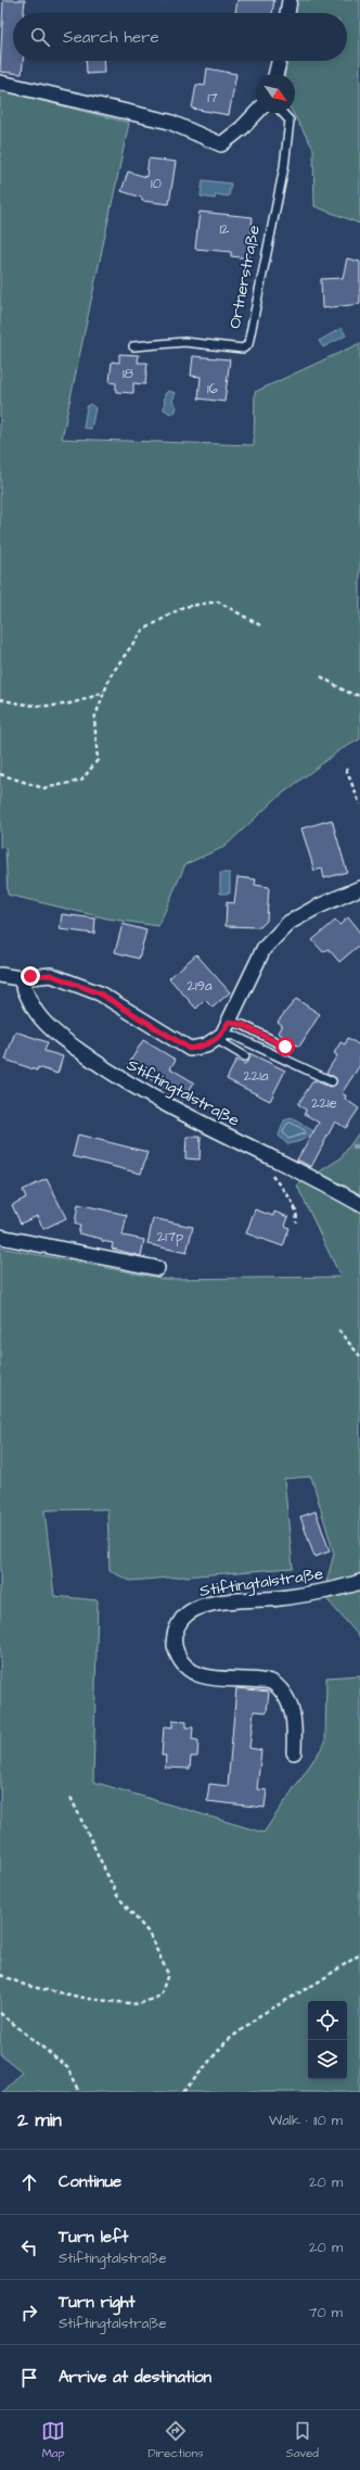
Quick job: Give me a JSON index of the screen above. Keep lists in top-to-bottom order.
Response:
{
  "streets": {
    "street": ["Stiftingtalstraße"],
    "lane": ["Ortnerstraße"]
  },
  "house_numbers": [
    "17",
    "10",
    "12",
    "18",
    "16",
    "219a",
    "221a",
    "221e",
    "217p"
  ],
  "north": "bottom right",
  "page": {
    "search": "Search here",
    "heading": ["2 min", "Walk · 110 m"],
    "list": [
      ["Continue", "20 m"],
      ["Turn left", "Stiftingtalstraße", "20 m"],
      ["Turn right", "Stiftingtalstraße", "70 m"],
      "Arrive at destination"
    ],
    "nav": ["Map", "Directions", "Saved"]
  }
}
